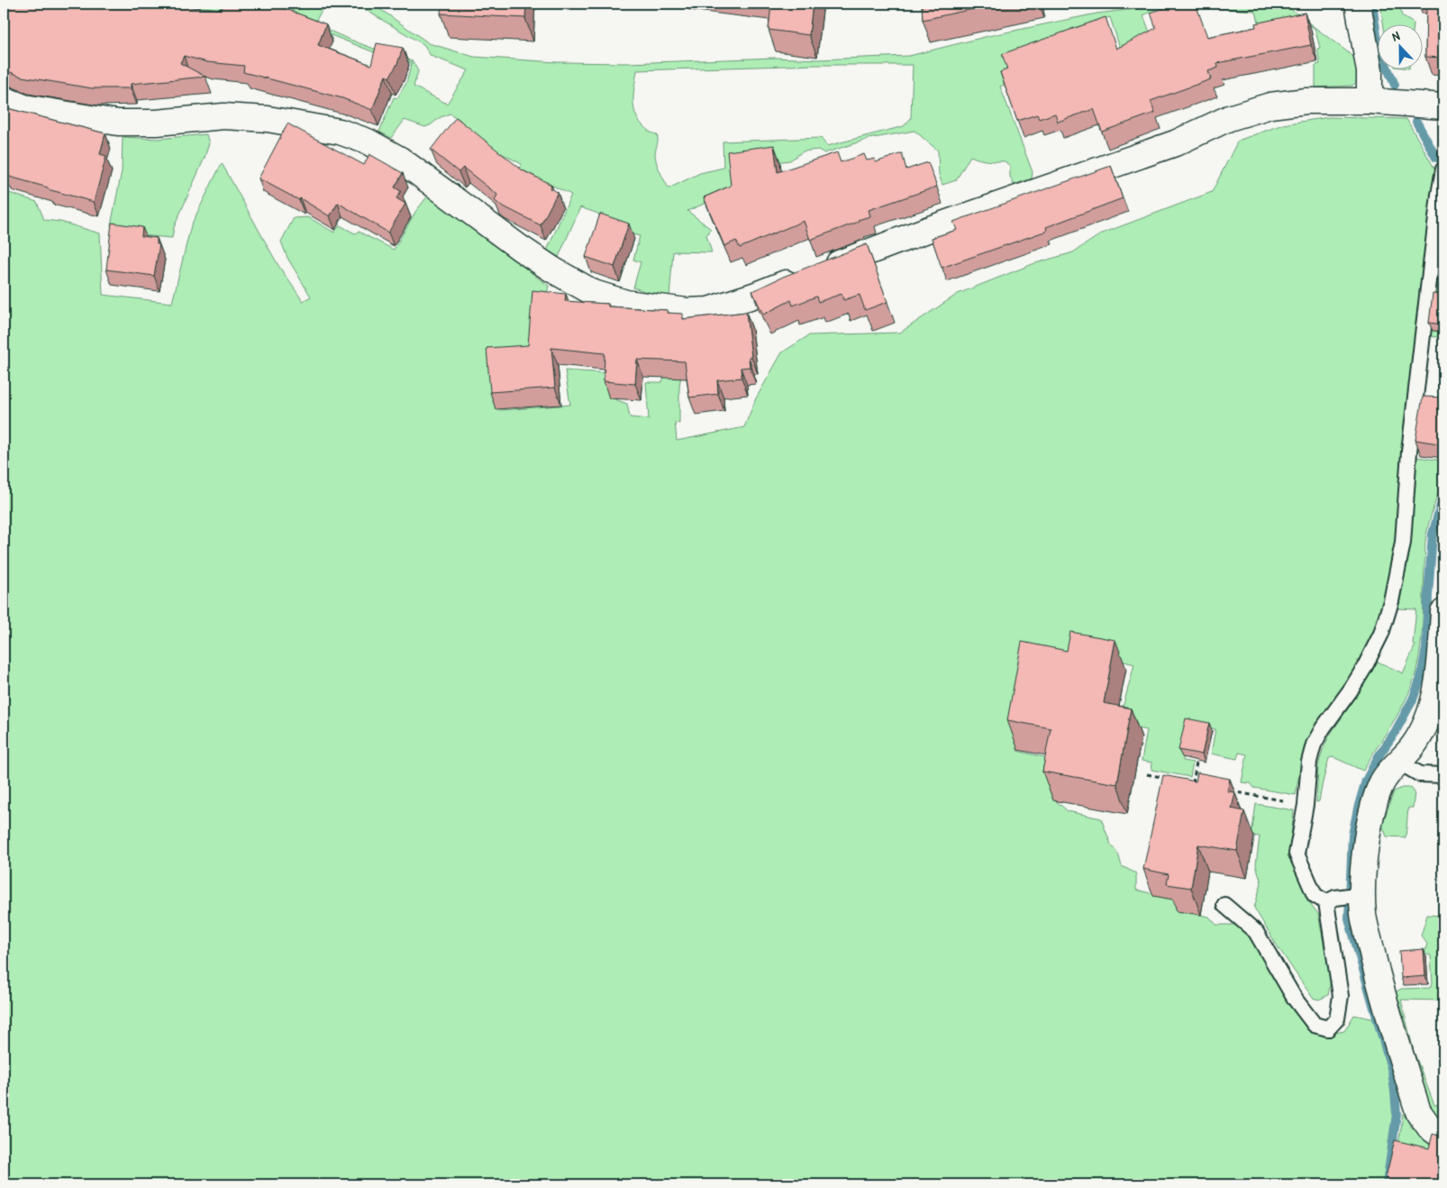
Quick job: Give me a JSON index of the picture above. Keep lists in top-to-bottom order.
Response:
{
  "north": "top"
}
